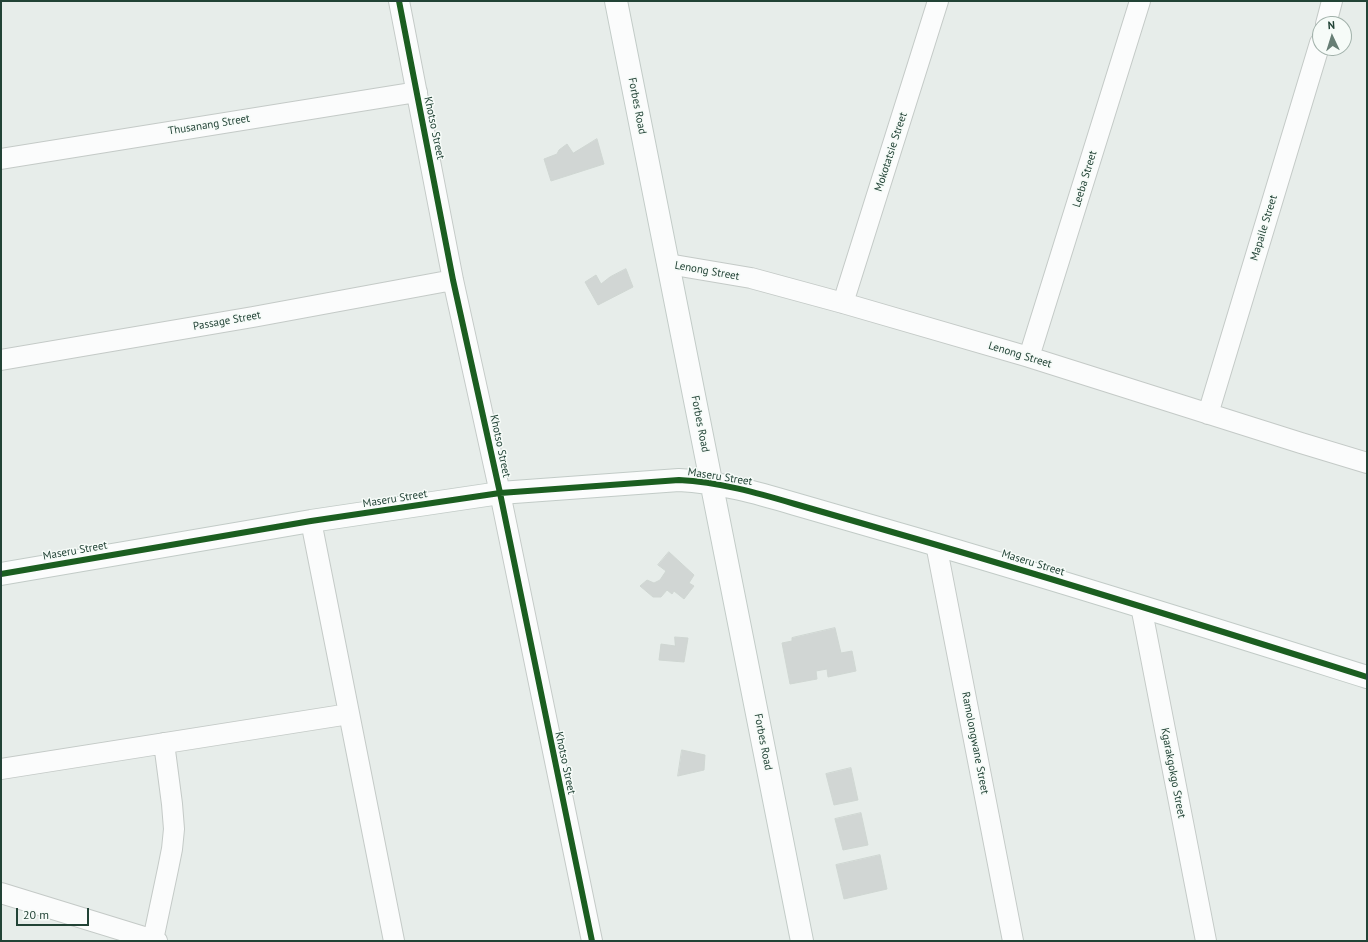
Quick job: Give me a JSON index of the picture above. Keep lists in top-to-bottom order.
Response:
{
  "streets": {
    "street": [
      "Forbes Road",
      "Thusanang Street",
      "Khotso Street",
      "Mokotatsie Street",
      "Leeba Street",
      "Mapaile Street",
      "Lenong Street",
      "Passage Street",
      "Maseru Street",
      "Ramolongwane Street",
      "Kgarakgokgo Street"
    ]
  },
  "crossings": [
    ["Forbes Road", "Lenong Street"],
    ["Forbes Road", "Maseru Street"],
    ["Thusanang Street", "Khotso Street"],
    ["Khotso Street", "Passage Street"],
    ["Khotso Street", "Maseru Street"],
    ["Mokotatsie Street", "Lenong Street"],
    ["Leeba Street", "Lenong Street"],
    ["Mapaile Street", "Lenong Street"],
    ["Maseru Street", "Ramolongwane Street"],
    ["Maseru Street", "Kgarakgokgo Street"]
  ],
  "scale_bar": "20 m",
  "north": "top"
}
